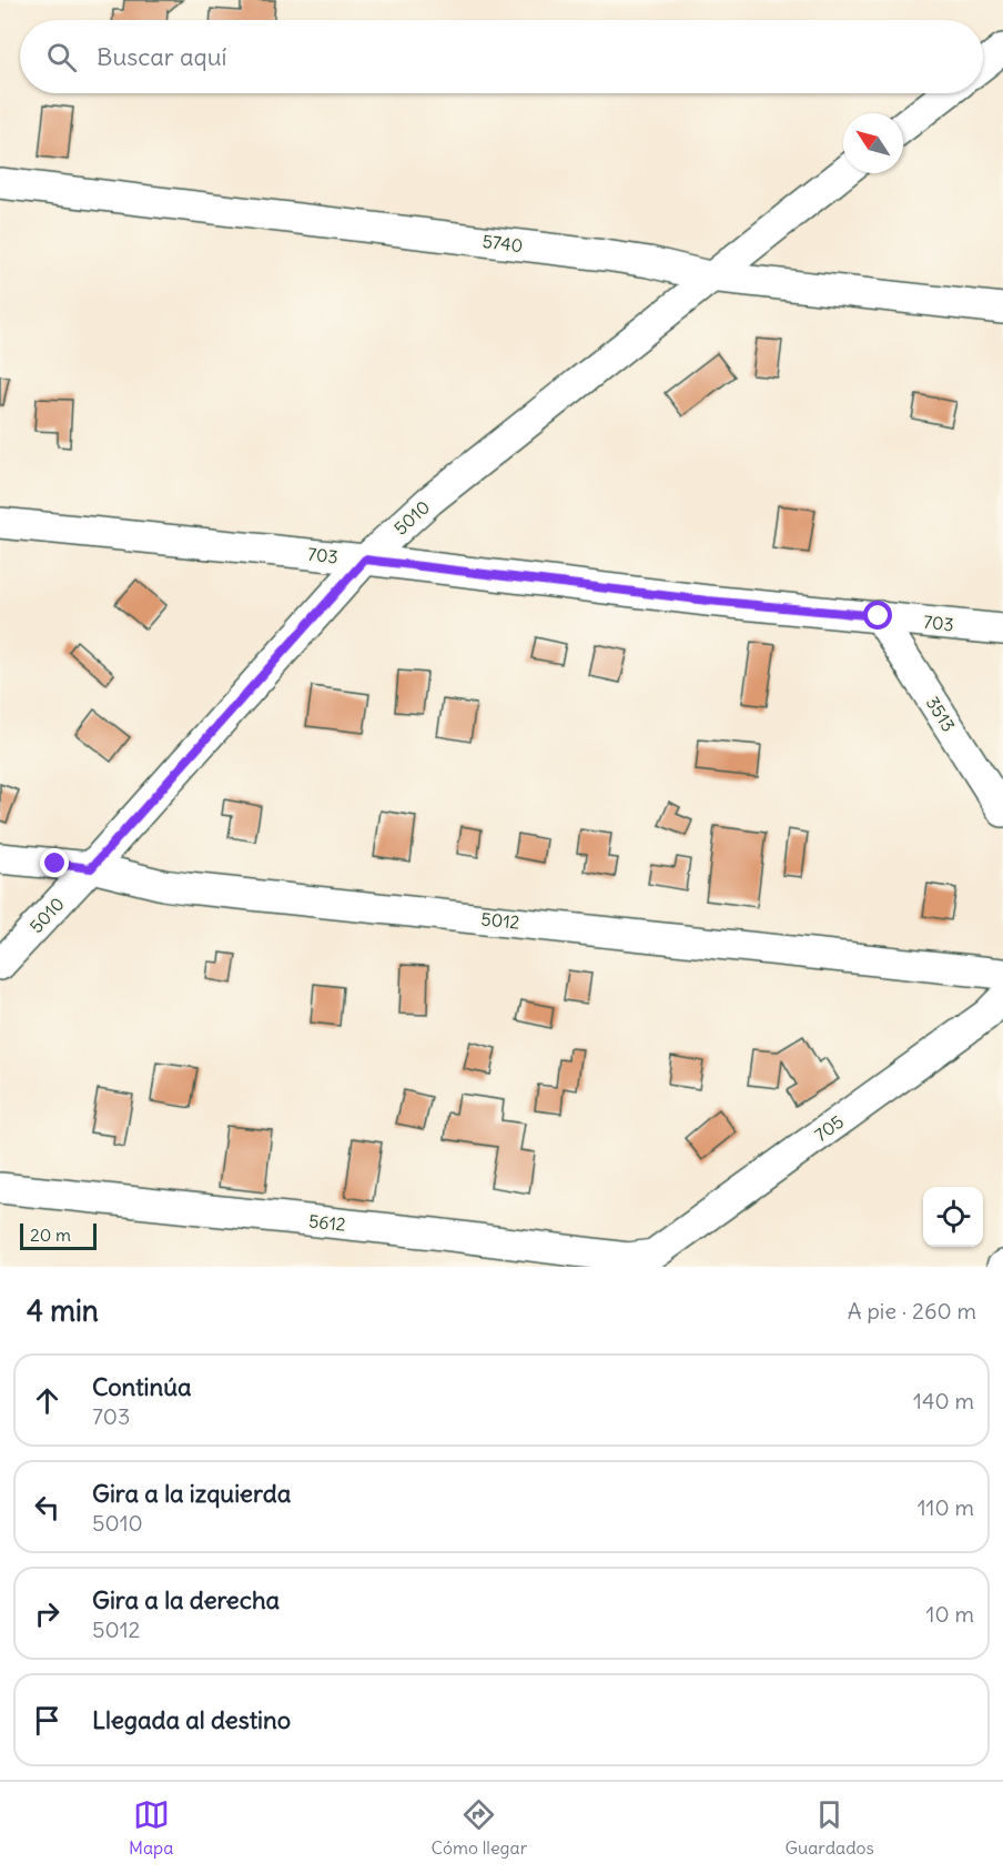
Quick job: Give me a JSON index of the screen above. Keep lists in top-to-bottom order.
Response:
{
  "streets": {
    "street": [
      "5740",
      "5010",
      "703",
      "3513",
      "5012",
      "705",
      "5612"
    ]
  },
  "crossings": [
    ["5740", "5010"],
    ["5010", "703"],
    ["5010", "5012"],
    ["703", "3513"],
    ["705", "5612"]
  ],
  "scale_bar": "20 m",
  "north": "top left",
  "page": {
    "search": "Buscar aquí",
    "scale": "20 m",
    "heading": ["4 min", "A pie · 260 m"],
    "list": [
      ["Continúa", "703", "140 m"],
      ["Gira a la izquierda", "5010", "110 m"],
      ["Gira a la derecha", "5012", "10 m"],
      "Llegada al destino"
    ],
    "nav": ["Mapa", "Cómo llegar", "Guardados"]
  }
}
